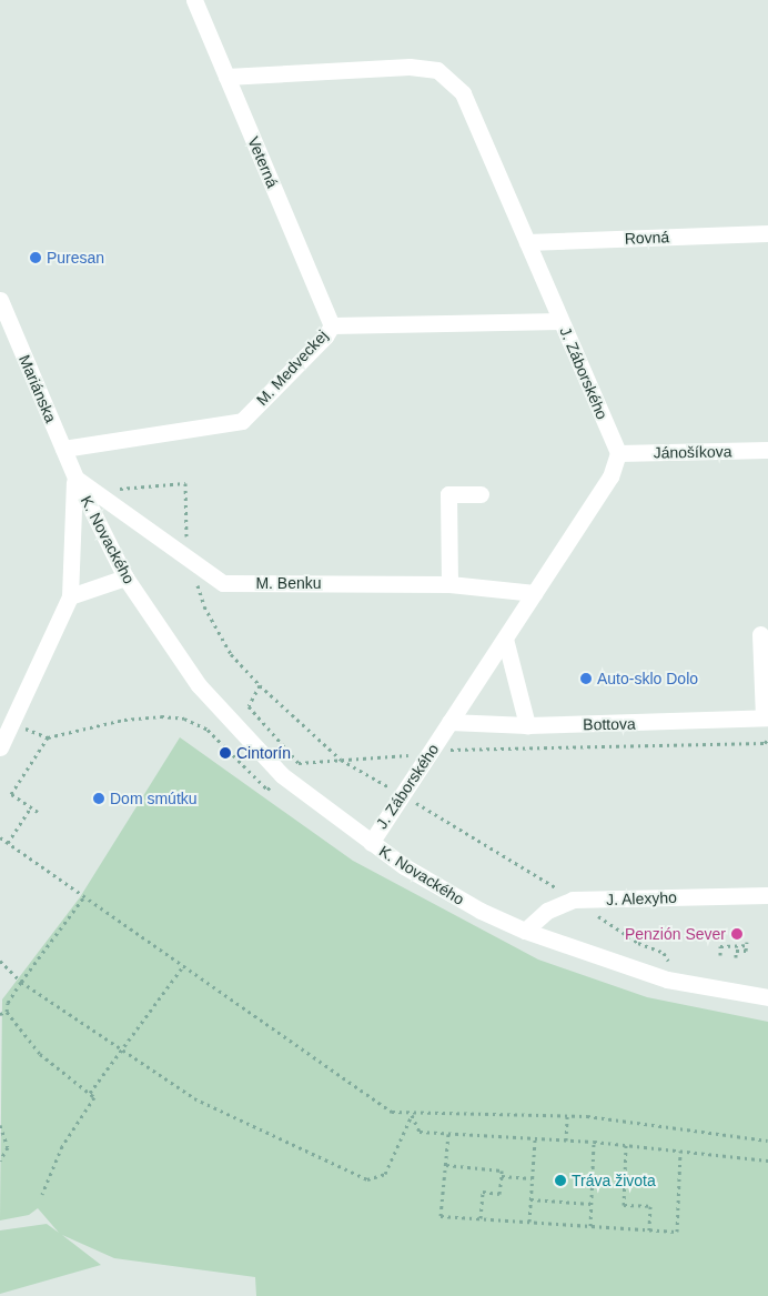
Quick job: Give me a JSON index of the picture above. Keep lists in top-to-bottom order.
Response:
{
  "streets": {
    "street": [
      "Veterná",
      "Rovná",
      "M. Medveckej",
      "J. Záborského",
      "Mariánska",
      "Jánošíkova",
      "K. Novackého",
      "M. Benku",
      "Bottova",
      "J. Alexyho"
    ]
  },
  "crossings": [
    ["Veterná", "M. Medveckej"],
    ["Veterná", "J. Záborského"],
    ["Rovná", "J. Záborského"],
    ["M. Medveckej", "J. Záborského"],
    ["M. Medveckej", "Mariánska"],
    ["J. Záborského", "Jánošíkova"],
    ["J. Záborského", "K. Novackého"],
    ["J. Záborského", "M. Benku"],
    ["J. Záborského", "Bottova"],
    ["Mariánska", "K. Novackého"],
    ["Mariánska", "M. Benku"],
    ["K. Novackého", "M. Benku"],
    ["K. Novackého", "J. Alexyho"]
  ],
  "places": [
    "Puresan",
    "Auto-sklo Dolo",
    "Cintorín",
    "Dom smútku",
    "Penzión Sever",
    "Tráva života"
  ]
}
